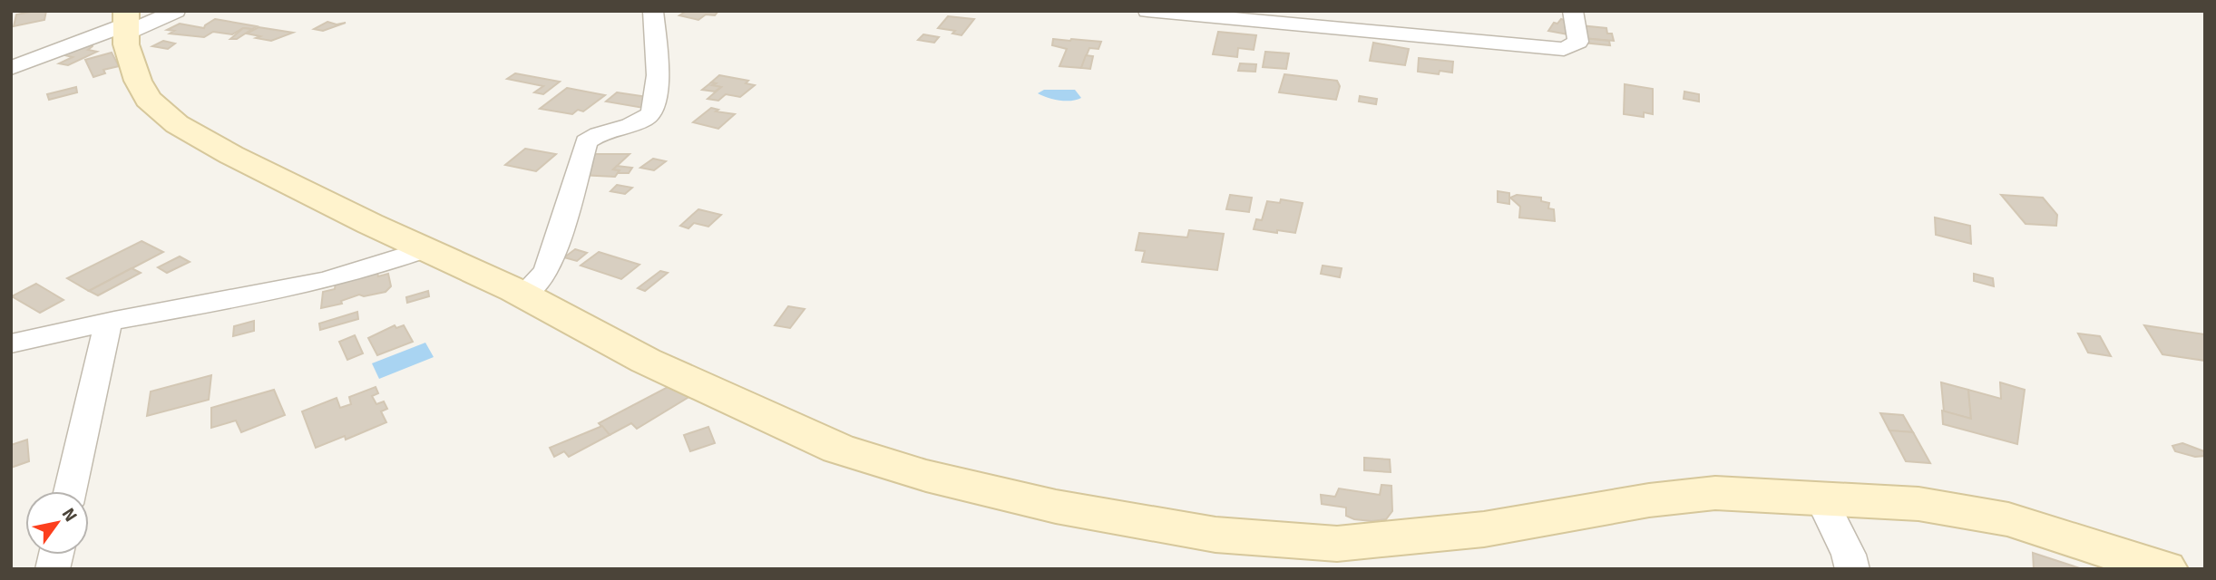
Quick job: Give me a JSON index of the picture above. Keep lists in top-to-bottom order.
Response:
{
  "north": "top right"
}
